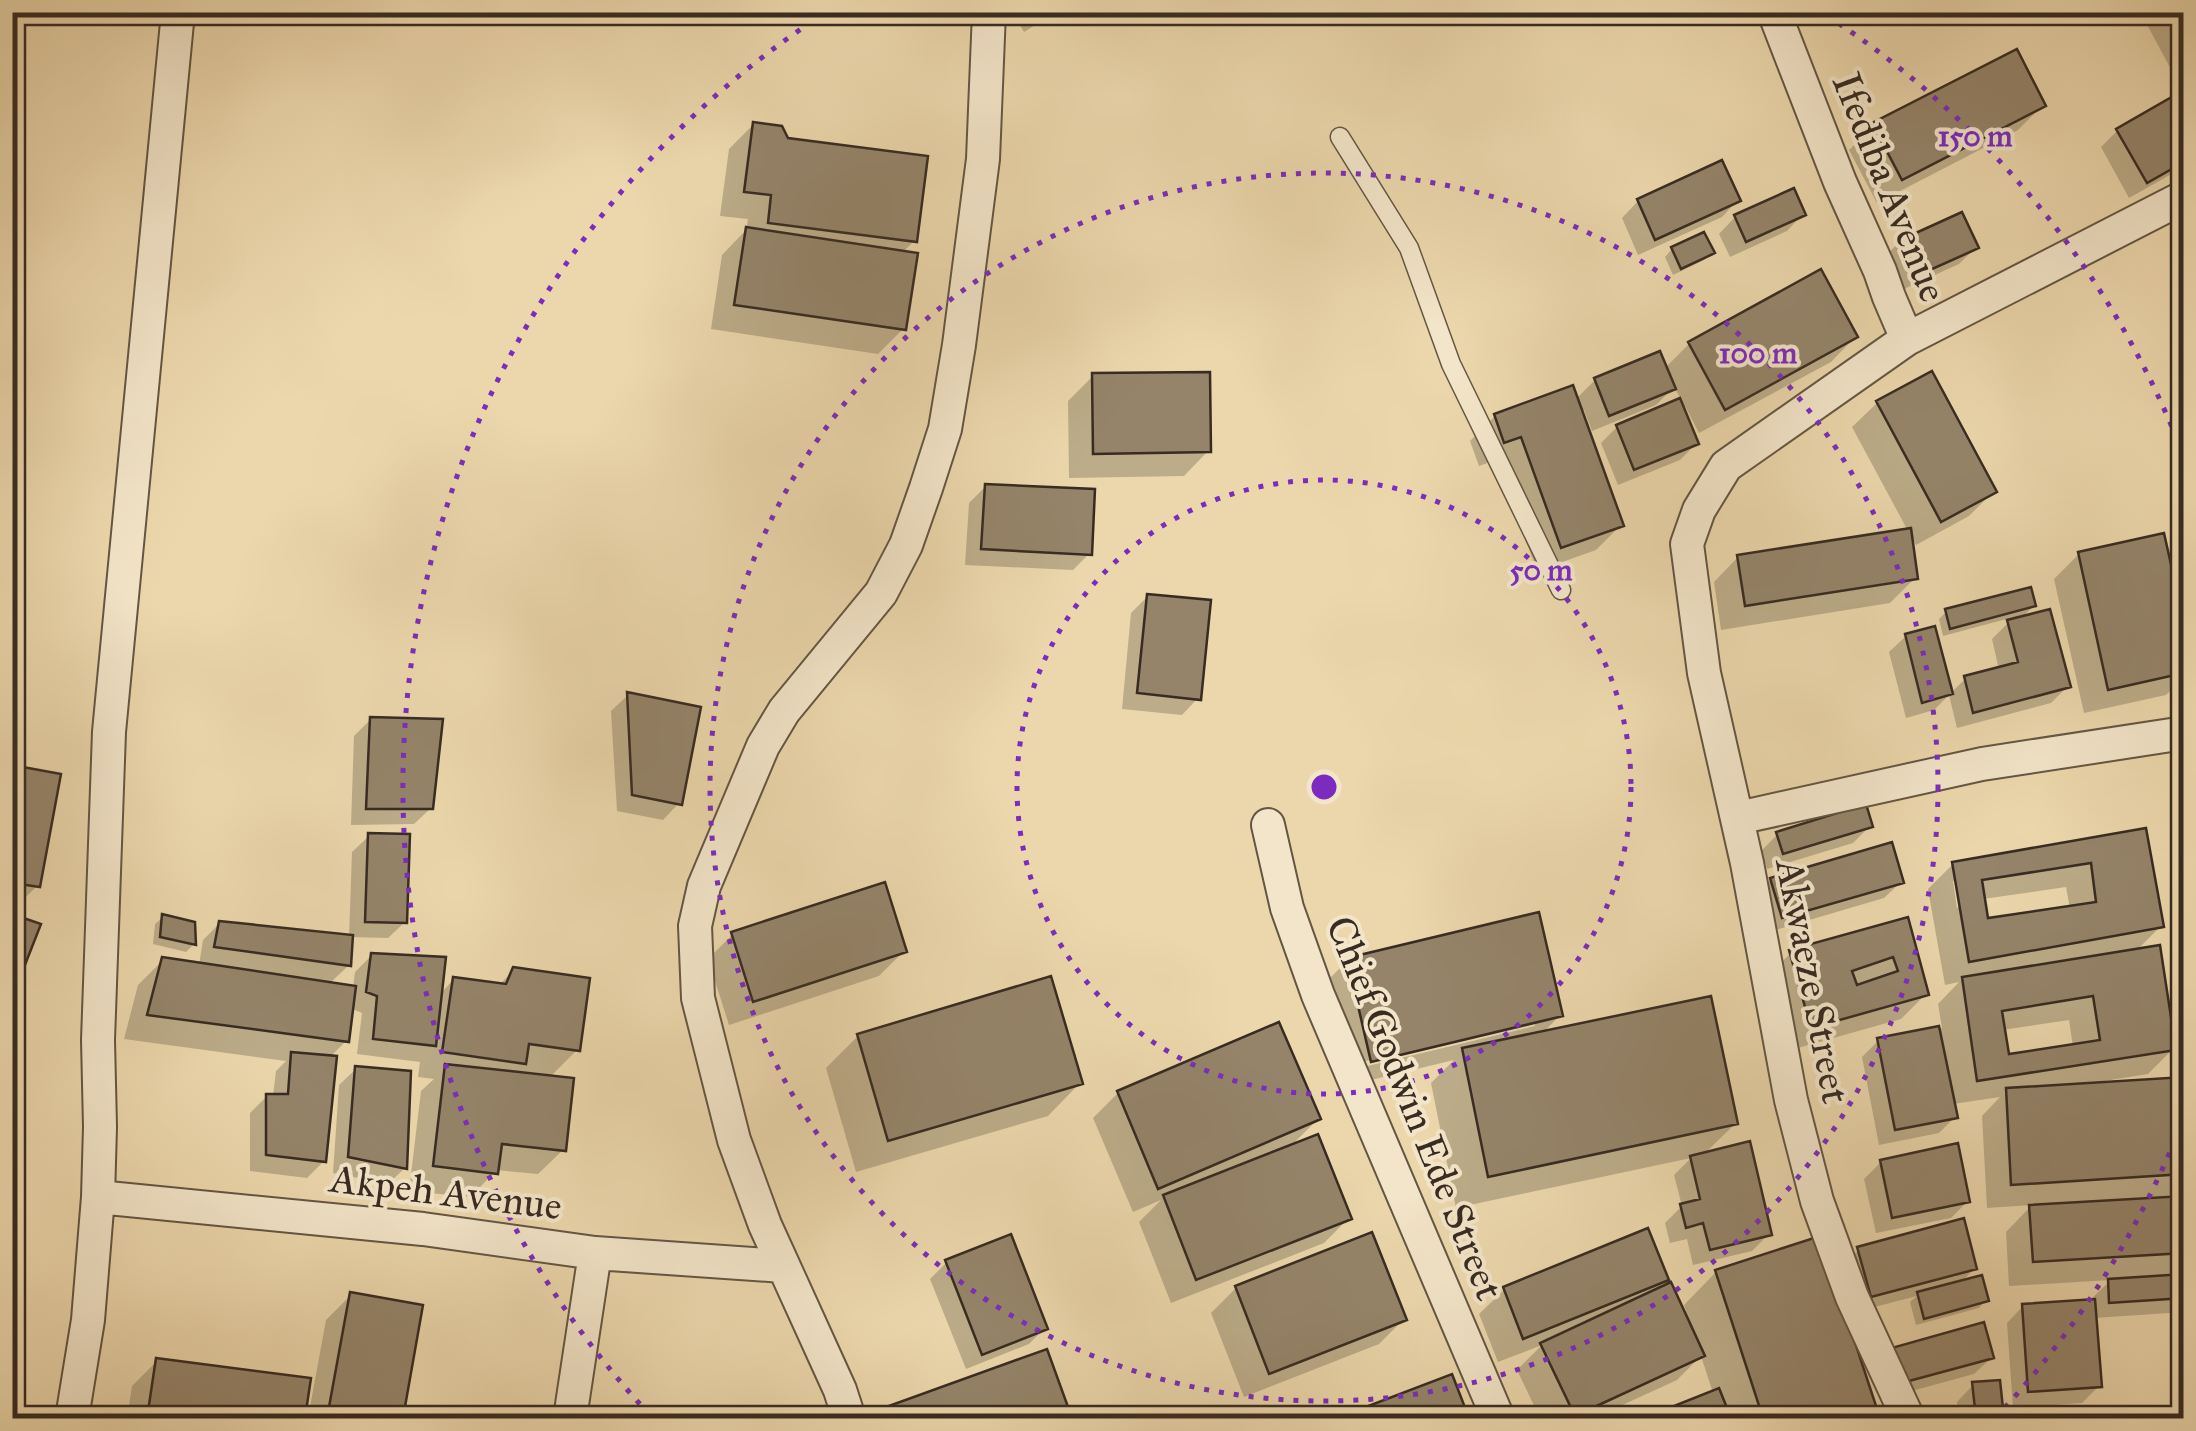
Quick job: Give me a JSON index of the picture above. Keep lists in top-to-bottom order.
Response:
{
  "streets": {
    "street": [
      "Ifediba Avenue",
      "Akwaeze Street",
      "Chief Godwin Ede Street",
      "Akpeh Avenue"
    ]
  },
  "crossings": [
    ["Ifediba Avenue", "Akwaeze Street"]
  ],
  "rings": ["150 m", "100 m", "50 m"]
}
